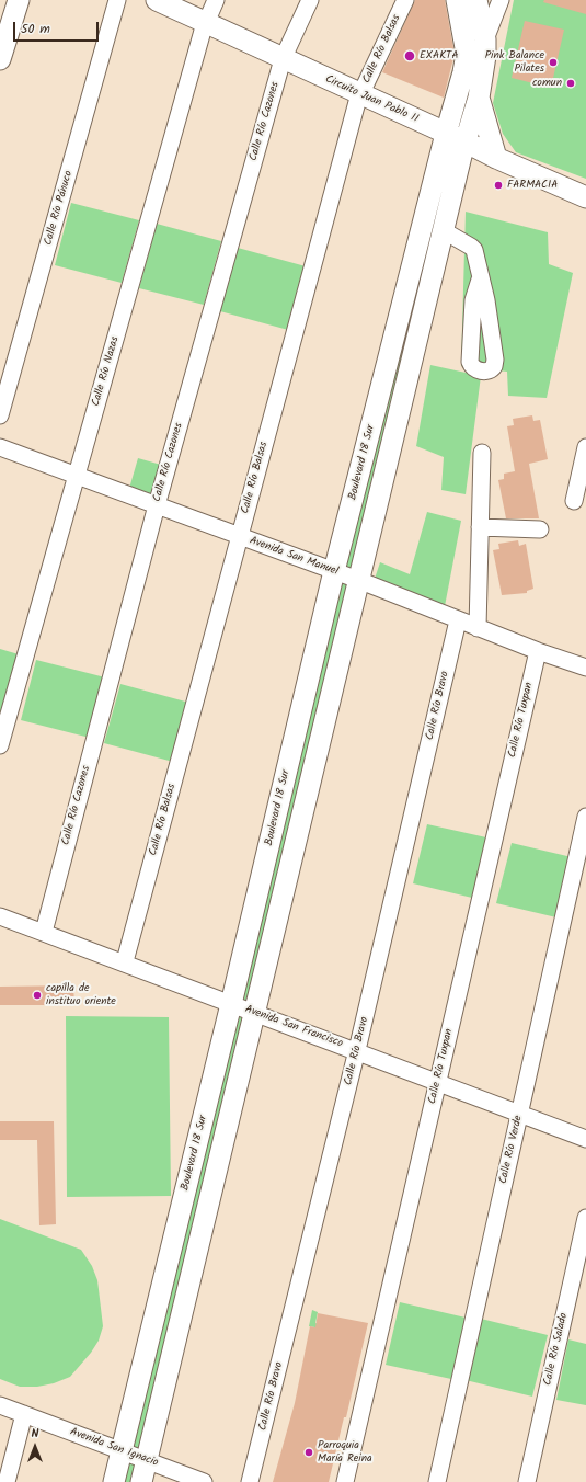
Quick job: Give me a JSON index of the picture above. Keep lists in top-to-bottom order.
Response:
{
  "streets": {
    "main road": ["Circuito Juan Pablo II", "Boulevard 18 Sur"],
    "street": [
      "Calle Río Balsas",
      "Calle Río Cazones",
      "Calle Río Pánuco",
      "Calle Río Nazas",
      "Avenida San Manuel",
      "Calle Río Bravo",
      "Calle Río Tuxpan",
      "Avenida San Francisco",
      "Calle Río Verde",
      "Calle Río Salado",
      "Avenida San Ignacio"
    ]
  },
  "crossings": [
    ["Calle Río Balsas", "Circuito Juan Pablo II"],
    ["Calle Río Balsas", "Avenida San Manuel"],
    ["Calle Río Balsas", "Avenida San Francisco"],
    ["Circuito Juan Pablo II", "Calle Río Cazones"],
    ["Circuito Juan Pablo II", "Calle Río Nazas"],
    ["Circuito Juan Pablo II", "Boulevard 18 Sur"],
    ["Calle Río Cazones", "Avenida San Manuel"],
    ["Calle Río Cazones", "Avenida San Francisco"],
    ["Calle Río Nazas", "Avenida San Manuel"],
    ["Boulevard 18 Sur", "Avenida San Manuel"],
    ["Boulevard 18 Sur", "Avenida San Francisco"],
    ["Boulevard 18 Sur", "Avenida San Ignacio"],
    ["Avenida San Manuel", "Calle Río Bravo"],
    ["Avenida San Manuel", "Calle Río Tuxpan"],
    ["Calle Río Bravo", "Avenida San Francisco"],
    ["Calle Río Tuxpan", "Avenida San Francisco"],
    ["Avenida San Francisco", "Calle Río Verde"]
  ],
  "places": [
    "EXAKTA",
    "Pink Balance Pilates",
    "comun",
    "FARMACIA",
    "capilla de instituo oriente",
    "Parroquia María Reina"
  ],
  "scale_bar": "50 m",
  "north": "top"
}
